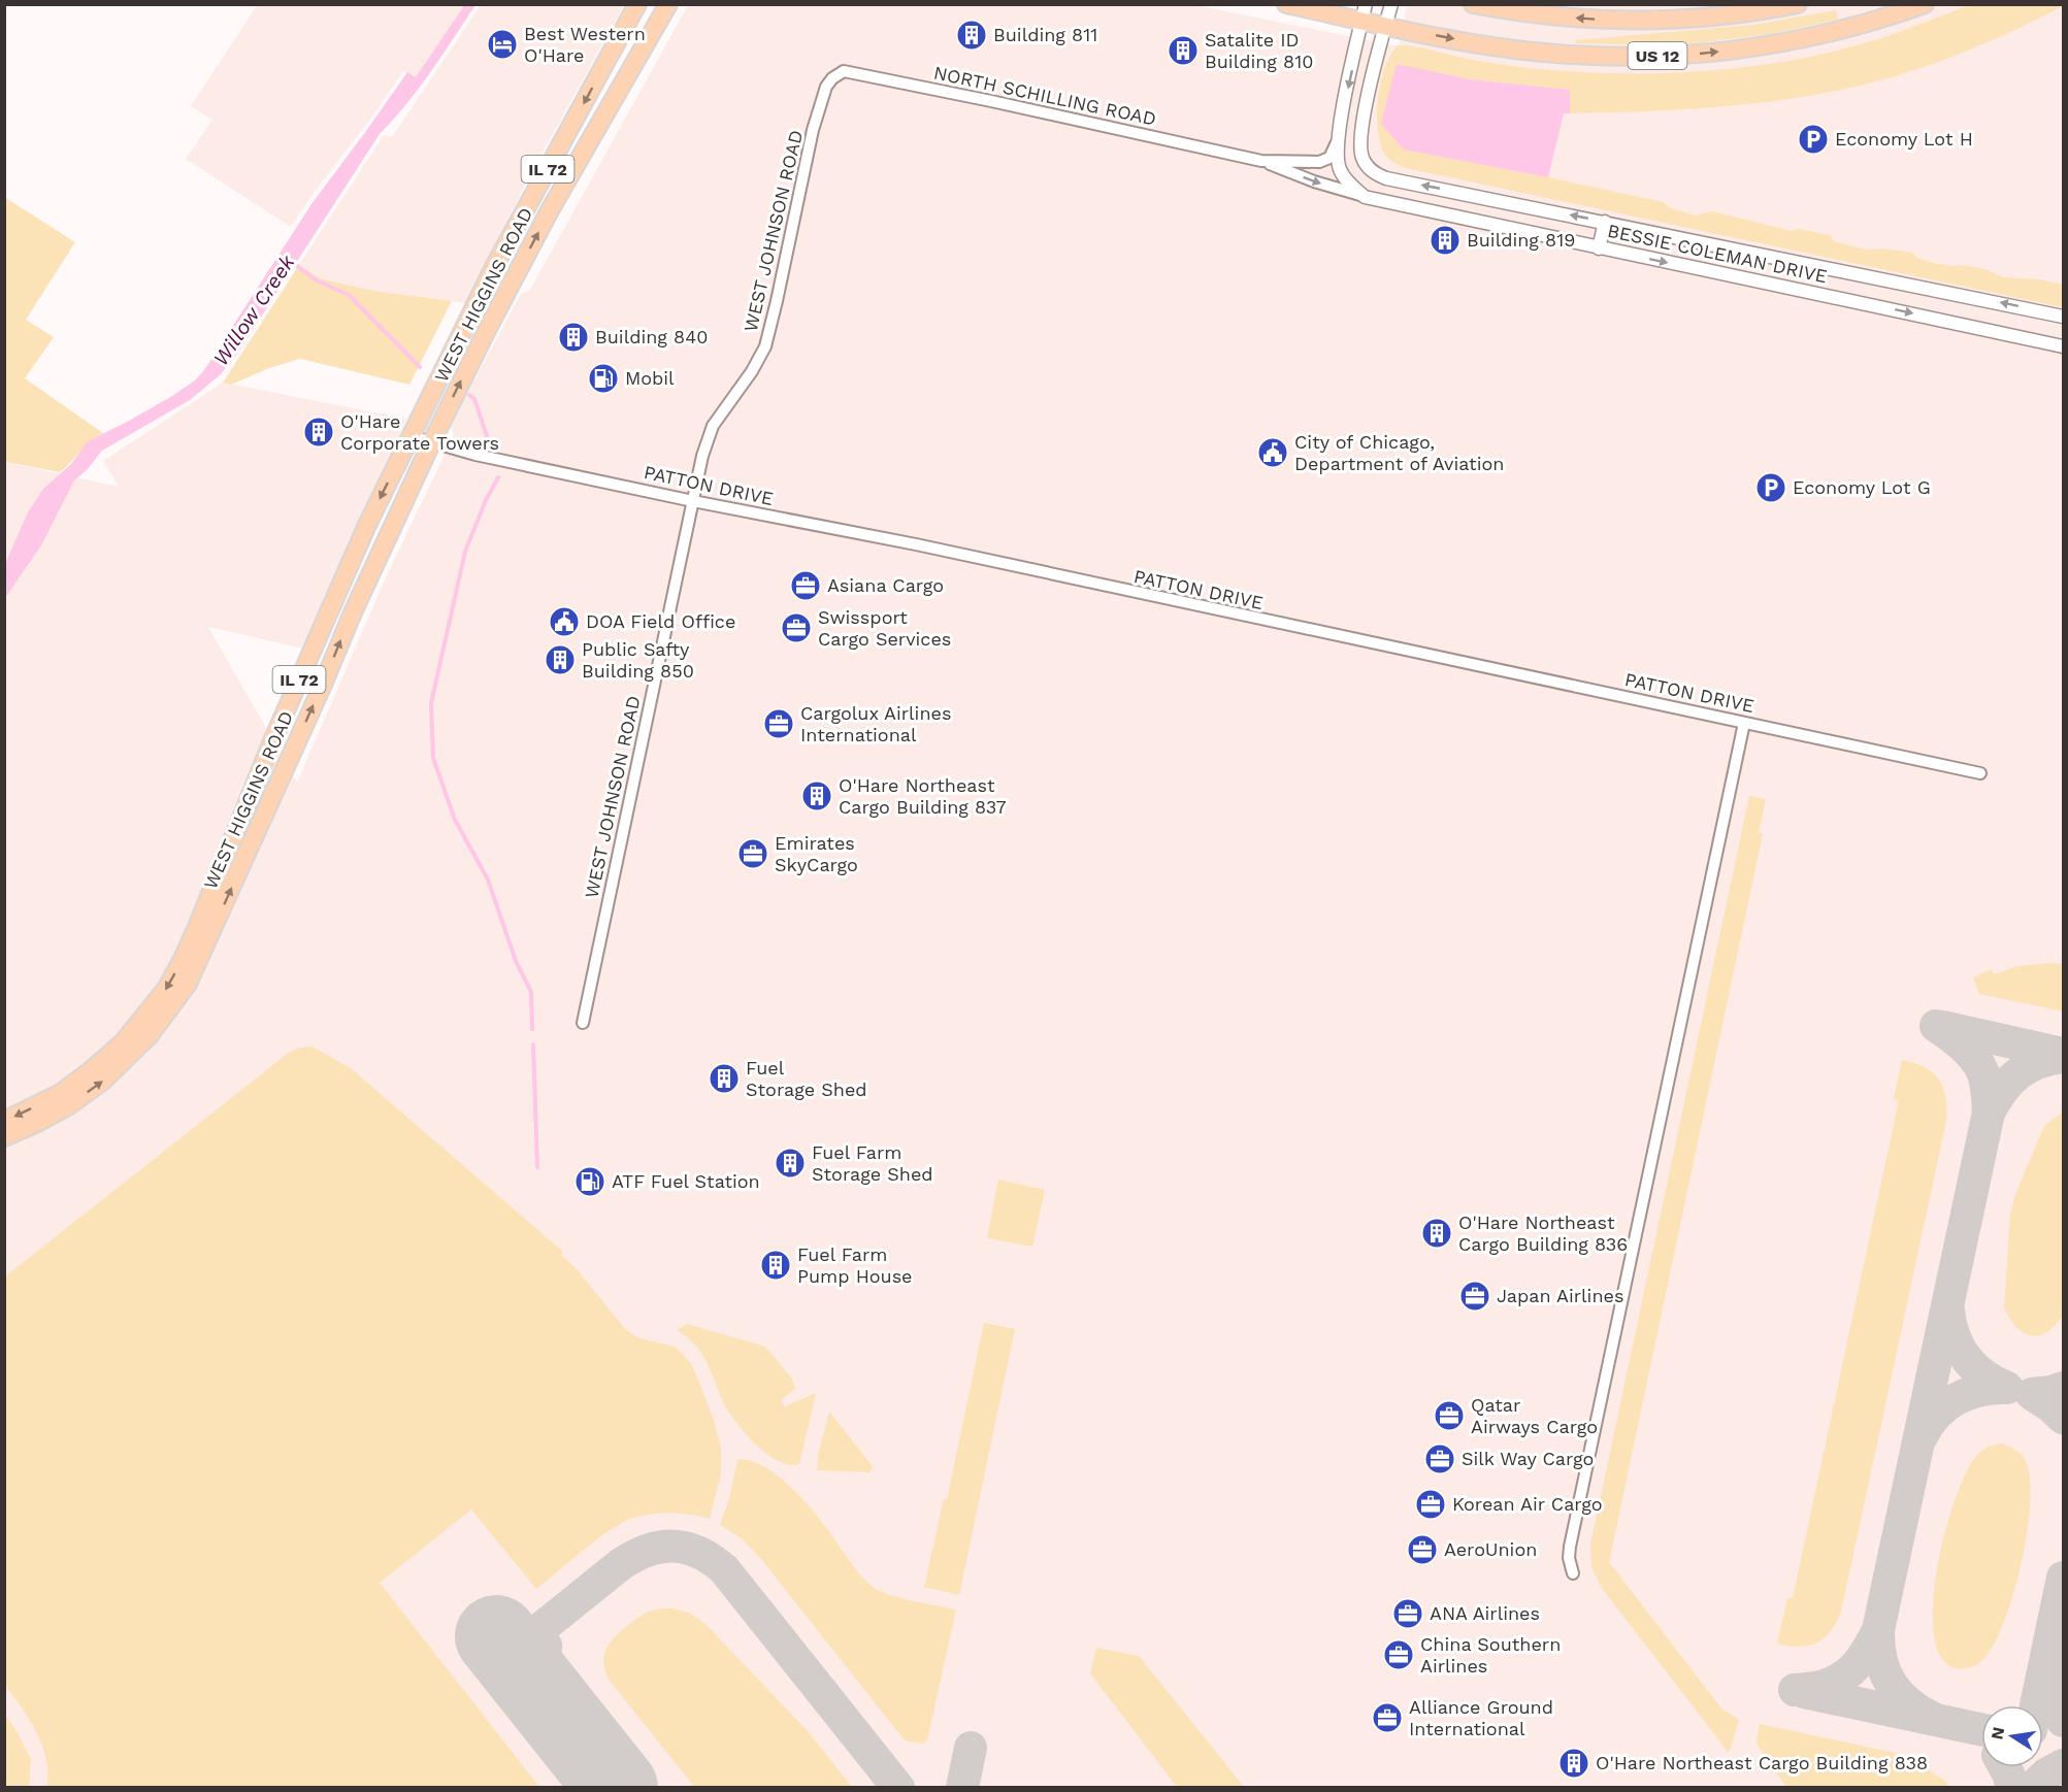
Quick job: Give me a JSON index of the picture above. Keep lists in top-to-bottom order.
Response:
{
  "streets": {
    "main road": ["US 12", "IL 72", "WEST HIGGINS ROAD"],
    "street": [
      "NORTH SCHILLING ROAD",
      "WEST JOHNSON ROAD",
      "BESSIE COLEMAN DRIVE",
      "PATTON DRIVE"
    ]
  },
  "crossings": [
    ["US 12", "BESSIE COLEMAN DRIVE"],
    ["NORTH SCHILLING ROAD", "WEST JOHNSON ROAD"],
    ["NORTH SCHILLING ROAD", "BESSIE COLEMAN DRIVE"],
    ["WEST JOHNSON ROAD", "PATTON DRIVE"],
    ["WEST HIGGINS ROAD", "PATTON DRIVE"]
  ],
  "water": ["Willow Creek"],
  "places": {
    "building": [
      "Building 811",
      "Satalite ID Building 810",
      "Building 819",
      "Building 840",
      "O'Hare Corporate Towers",
      "Public Safty Building 850",
      "O'Hare Northeast Cargo Building 837",
      "Fuel Storage Shed",
      "Fuel Farm Storage Shed",
      "O'Hare Northeast Cargo Building 836",
      "Fuel Farm Pump House",
      "O'Hare Northeast Cargo Building 838"
    ],
    "hotel": ["Best Western O'Hare"],
    "parking": ["Economy Lot H", "Economy Lot G"],
    "fuel station": ["Mobil", "ATF Fuel Station"],
    "public building": ["City of Chicago, Department of Aviation", "DOA Field Office"],
    "office": [
      "Asiana Cargo",
      "Swissport Cargo Services",
      "Cargolux Airlines International",
      "Emirates SkyCargo",
      "Japan Airlines",
      "Qatar Airways Cargo",
      "Silk Way Cargo",
      "Korean Air Cargo",
      "AeroUnion",
      "ANA Airlines",
      "China Southern Airlines",
      "Alliance Ground International"
    ]
  },
  "north": "left"
}
